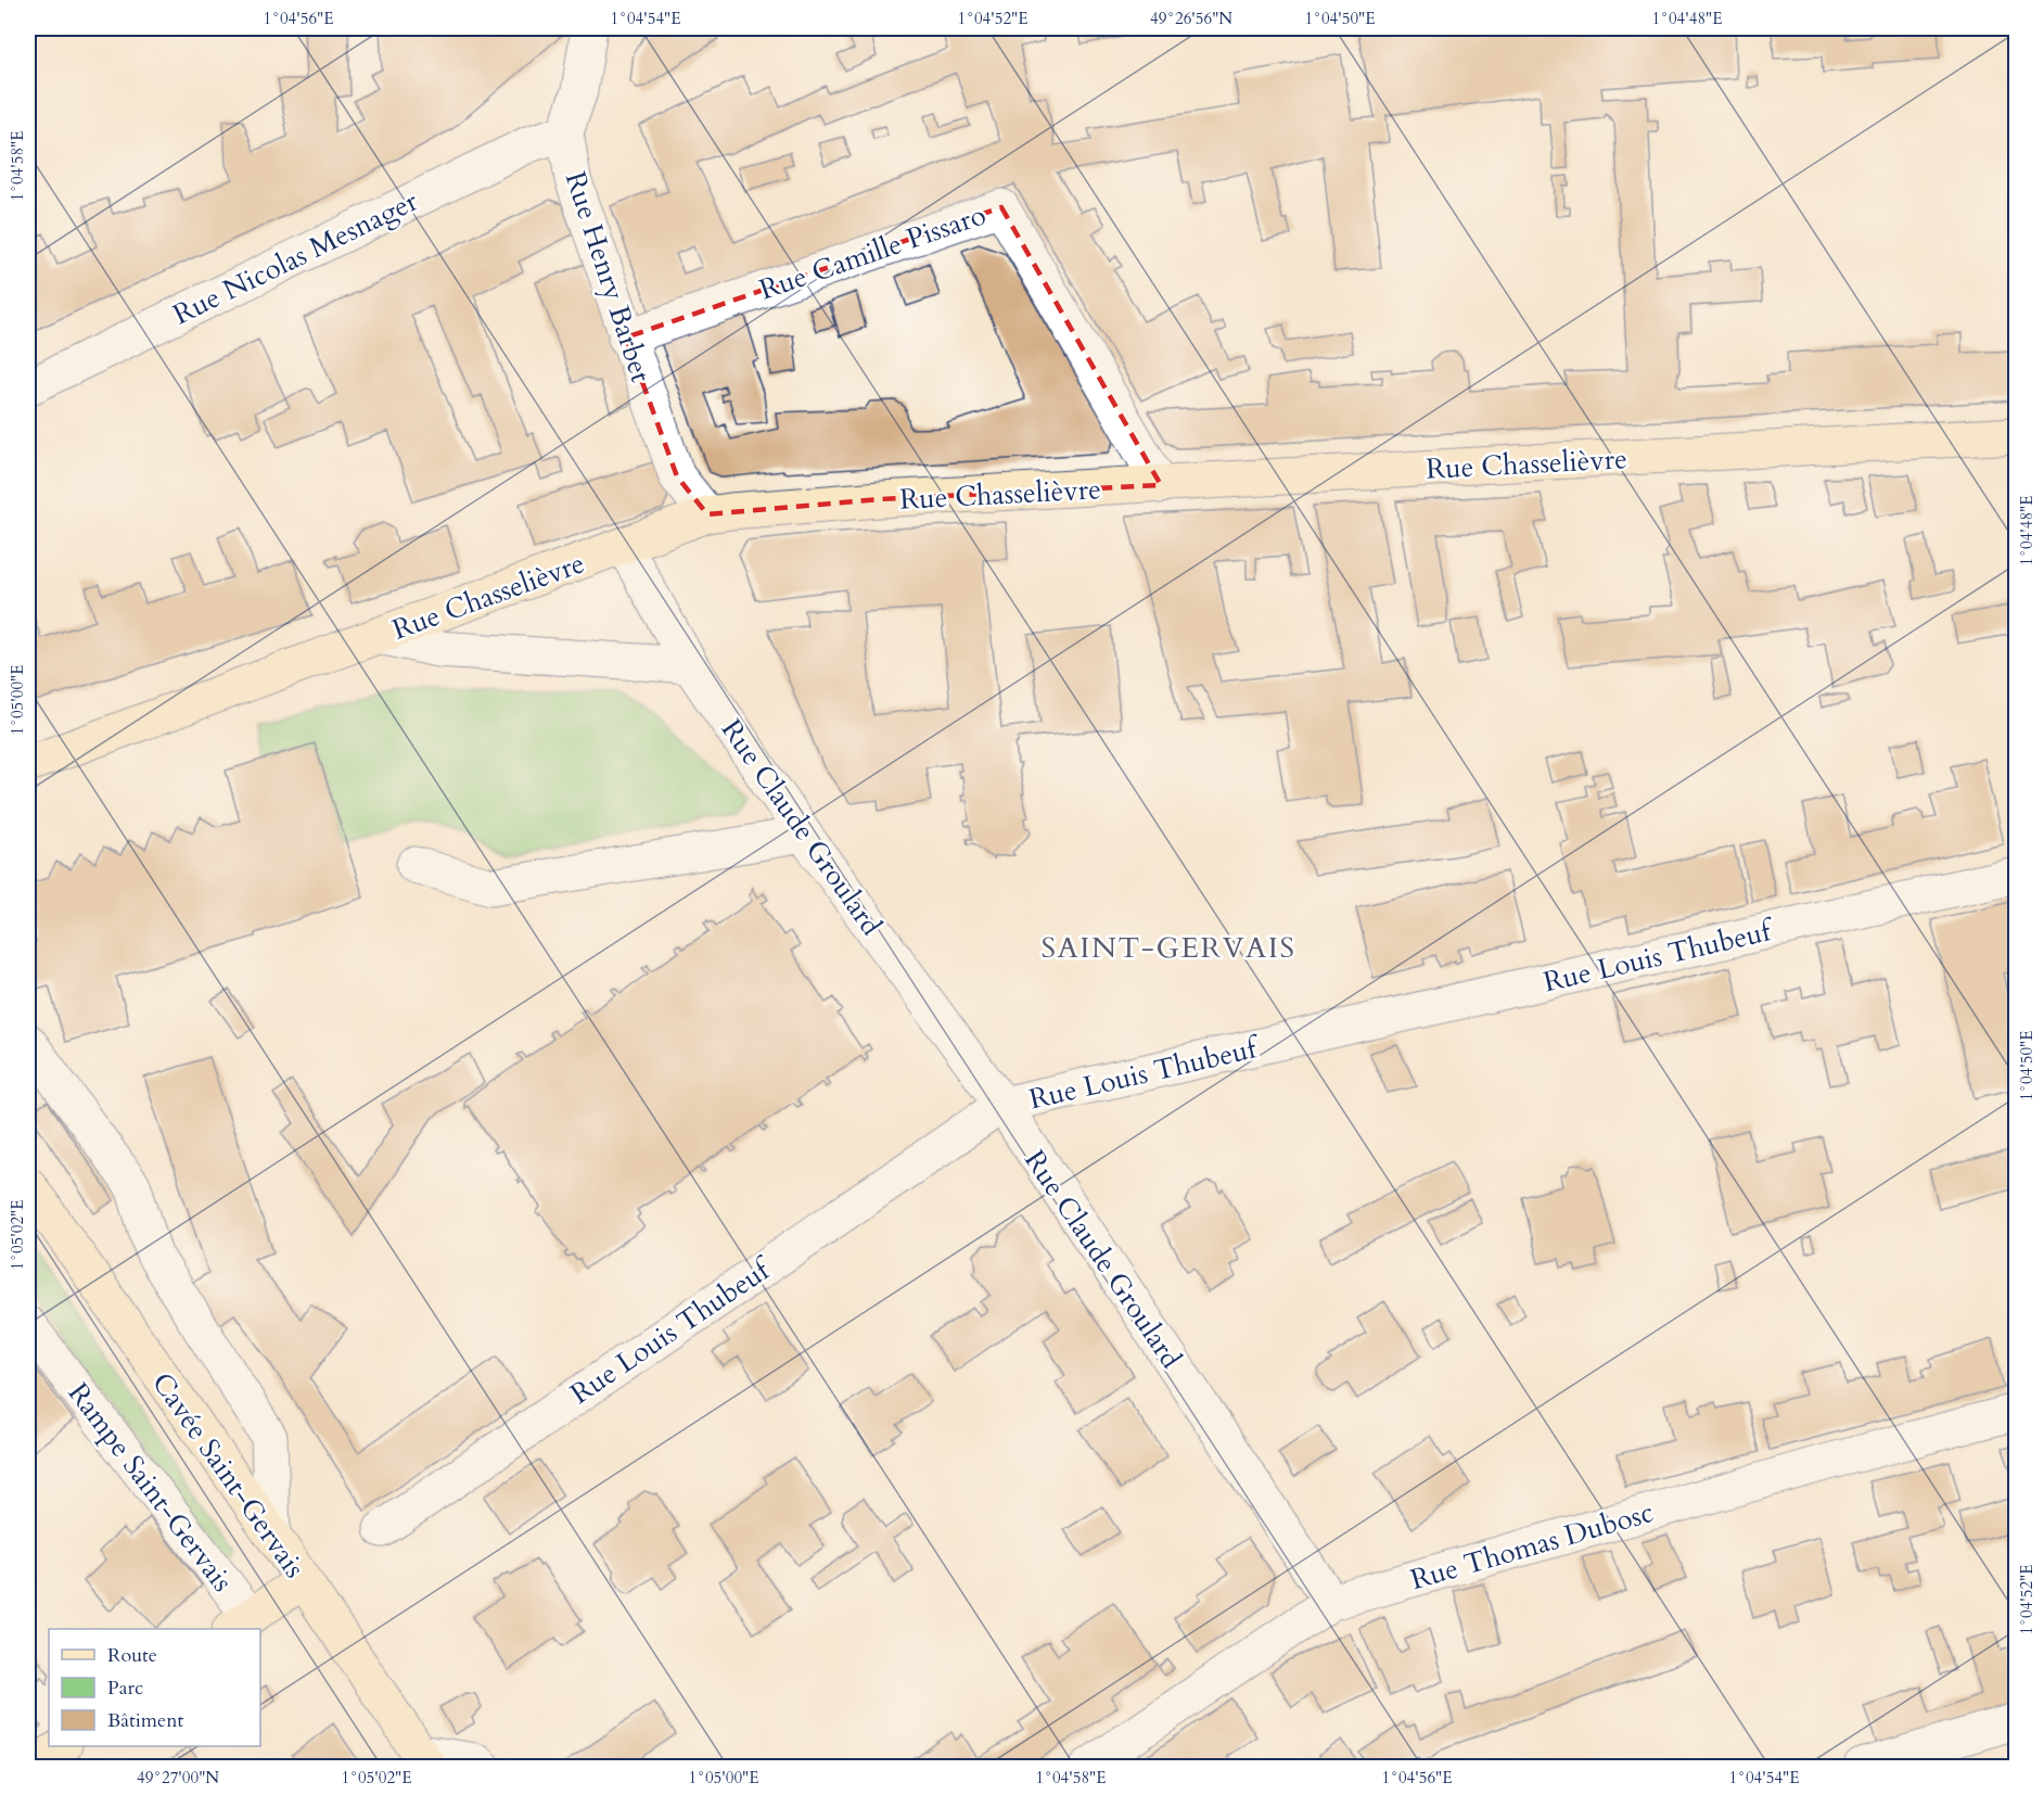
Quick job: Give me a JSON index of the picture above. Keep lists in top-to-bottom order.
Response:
{
  "streets": {
    "street": [
      "Rue Camille Pissaro",
      "Rue Nicolas Mesnager",
      "Rue Henry Barbet",
      "Rue Chasselièvre",
      "Rue Claude Groulard",
      "Rue Louis Thubeuf",
      "Cavée Saint-Gervais",
      "Rampe Saint-Gervais",
      "Rue Thomas Dubosc"
    ]
  },
  "crossings": [
    ["Rue Camille Pissaro", "Rue Henry Barbet"],
    ["Rue Camille Pissaro", "Rue Chasselièvre"],
    ["Rue Nicolas Mesnager", "Rue Henry Barbet"],
    ["Rue Henry Barbet", "Rue Chasselièvre"],
    ["Rue Chasselièvre", "Rue Claude Groulard"],
    ["Rue Claude Groulard", "Rue Louis Thubeuf"],
    ["Rue Claude Groulard", "Rue Thomas Dubosc"]
  ],
  "districts": ["SAINT-GERVAIS"],
  "legend": ["Route", "Parc", "Bâtiment"],
  "coordinates": [
    "1°04'56\"E",
    "1°04'54\"E",
    "1°04'52\"E",
    "49°26'56\"N",
    "1°04'50\"E",
    "1°04'48\"E",
    "1°04'58\"E",
    "1°05'00\"E",
    "1°05'02\"E",
    "49°27'00\"N"
  ]
}
